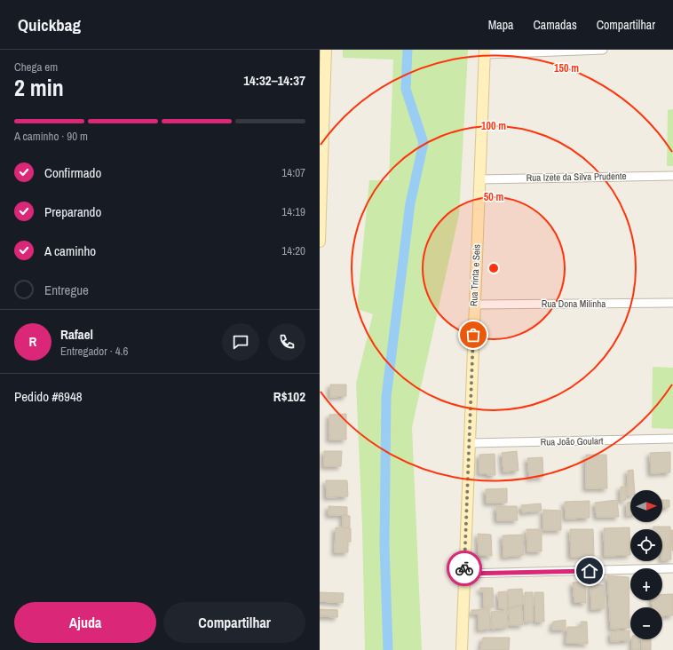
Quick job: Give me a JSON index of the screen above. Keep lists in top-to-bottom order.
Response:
{
  "streets": {
    "street": [
      "Rua Izete da Silva Prudente",
      "Rua Trinta e Seis",
      "Rua Dona Milinha",
      "Rua João Goulart"
    ]
  },
  "crossings": [
    ["Rua Izete da Silva Prudente", "Rua Trinta e Seis"],
    ["Rua Trinta e Seis", "Rua Dona Milinha"],
    ["Rua Trinta e Seis", "Rua João Goulart"]
  ],
  "north": "right",
  "page": {
    "header": "Quickbag",
    "nav": ["Mapa", "Camadas", "Compartilhar"],
    "heading": ["2 min", "Chega em", "14:32–14:37"],
    "panel": [
      "Rafael",
      "Entregador · 4.6",
      "Pedido #6948",
      "R$102"
    ],
    "bar": "A caminho · 90 m",
    "list": [
      ["Confirmado", "14:07"],
      ["Preparando", "14:19"],
      ["A caminho", "14:20"],
      "Entregue"
    ],
    "round": "R",
    "map_buttons": ["+", "−"],
    "buttons": ["Ajuda", "Compartilhar"]
  },
  "rings": ["150 m", "100 m", "50 m"]
}
